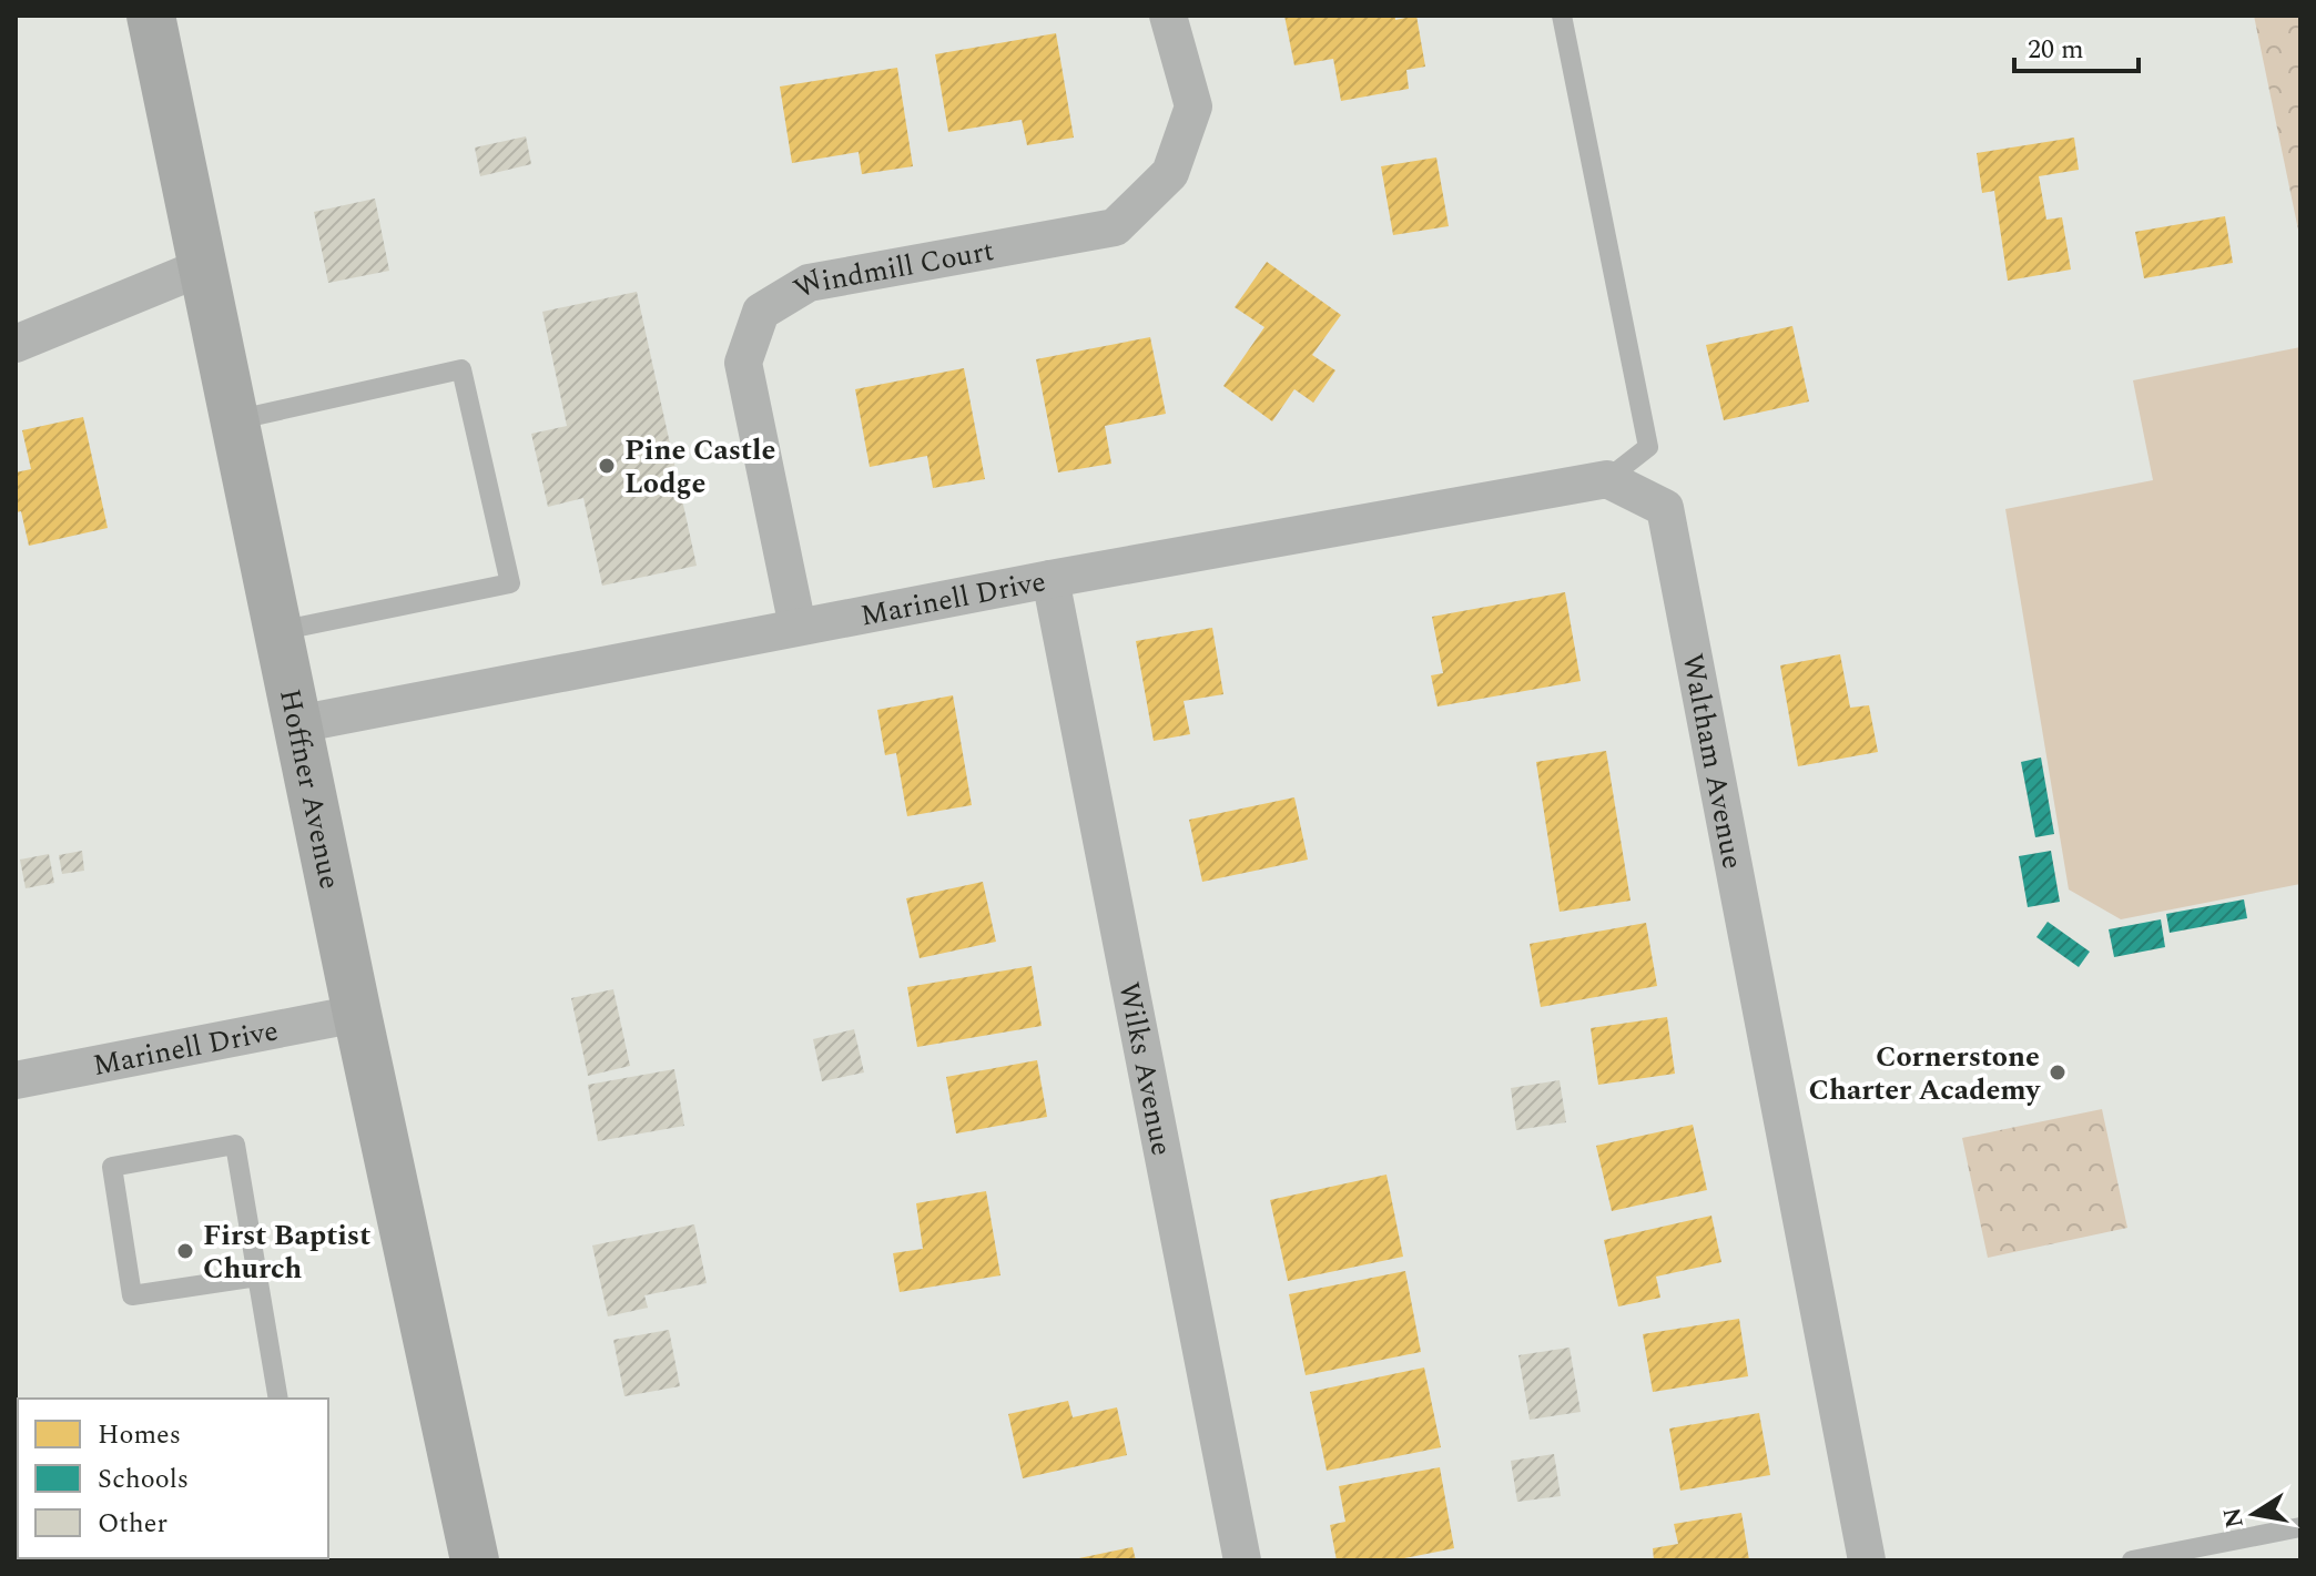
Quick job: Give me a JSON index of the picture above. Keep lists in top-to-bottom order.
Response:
{
  "streets": {
    "main road": ["Hoffner Avenue"],
    "street": [
      "Windmill Court",
      "Marinell Drive",
      "Waltham Avenue",
      "Wilks Avenue"
    ]
  },
  "crossings": [
    ["Windmill Court", "Marinell Drive"],
    ["Marinell Drive", "Waltham Avenue"],
    ["Marinell Drive", "Hoffner Avenue"],
    ["Marinell Drive", "Wilks Avenue"]
  ],
  "places": ["Pine Castle Lodge", "Cornerstone Charter Academy", "First Baptist Church"],
  "legend": ["Homes", "Schools", "Other"],
  "scale_bar": "20 m",
  "north": "left"
}
